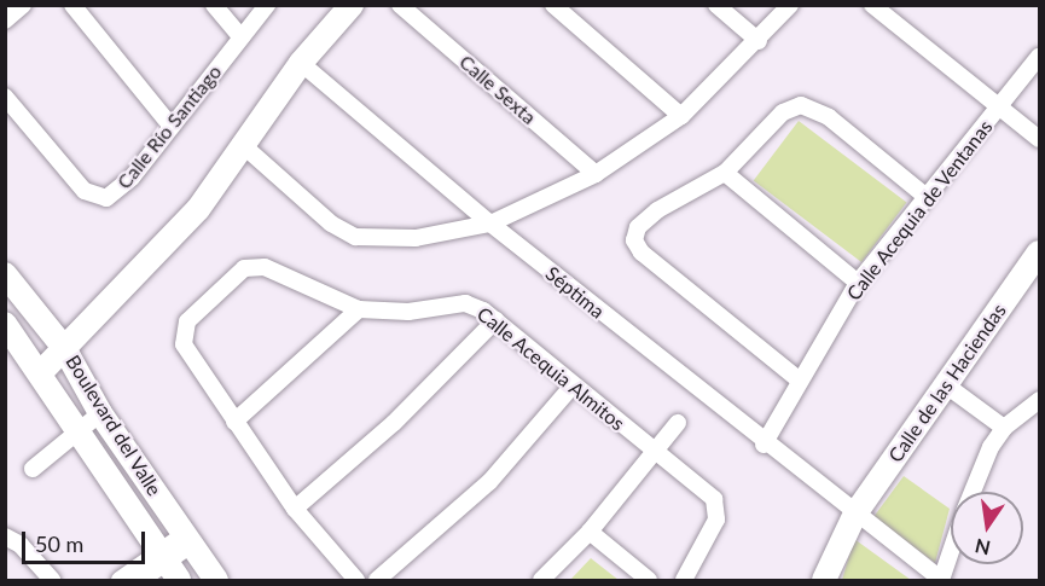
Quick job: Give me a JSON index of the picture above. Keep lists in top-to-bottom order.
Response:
{
  "streets": {
    "street": [
      "Calle Sexta",
      "Calle Río Santiago",
      "Calle Acequia de Ventanas",
      "Séptima",
      "Calle Acequia Almitos",
      "Calle de las Haciendas",
      "Boulevard del Valle"
    ]
  },
  "crossings": [
    ["Calle Acequia de Ventanas", "Séptima"],
    ["Séptima", "Calle de las Haciendas"]
  ],
  "scale_bar": "50 m",
  "north": "bottom"
}
